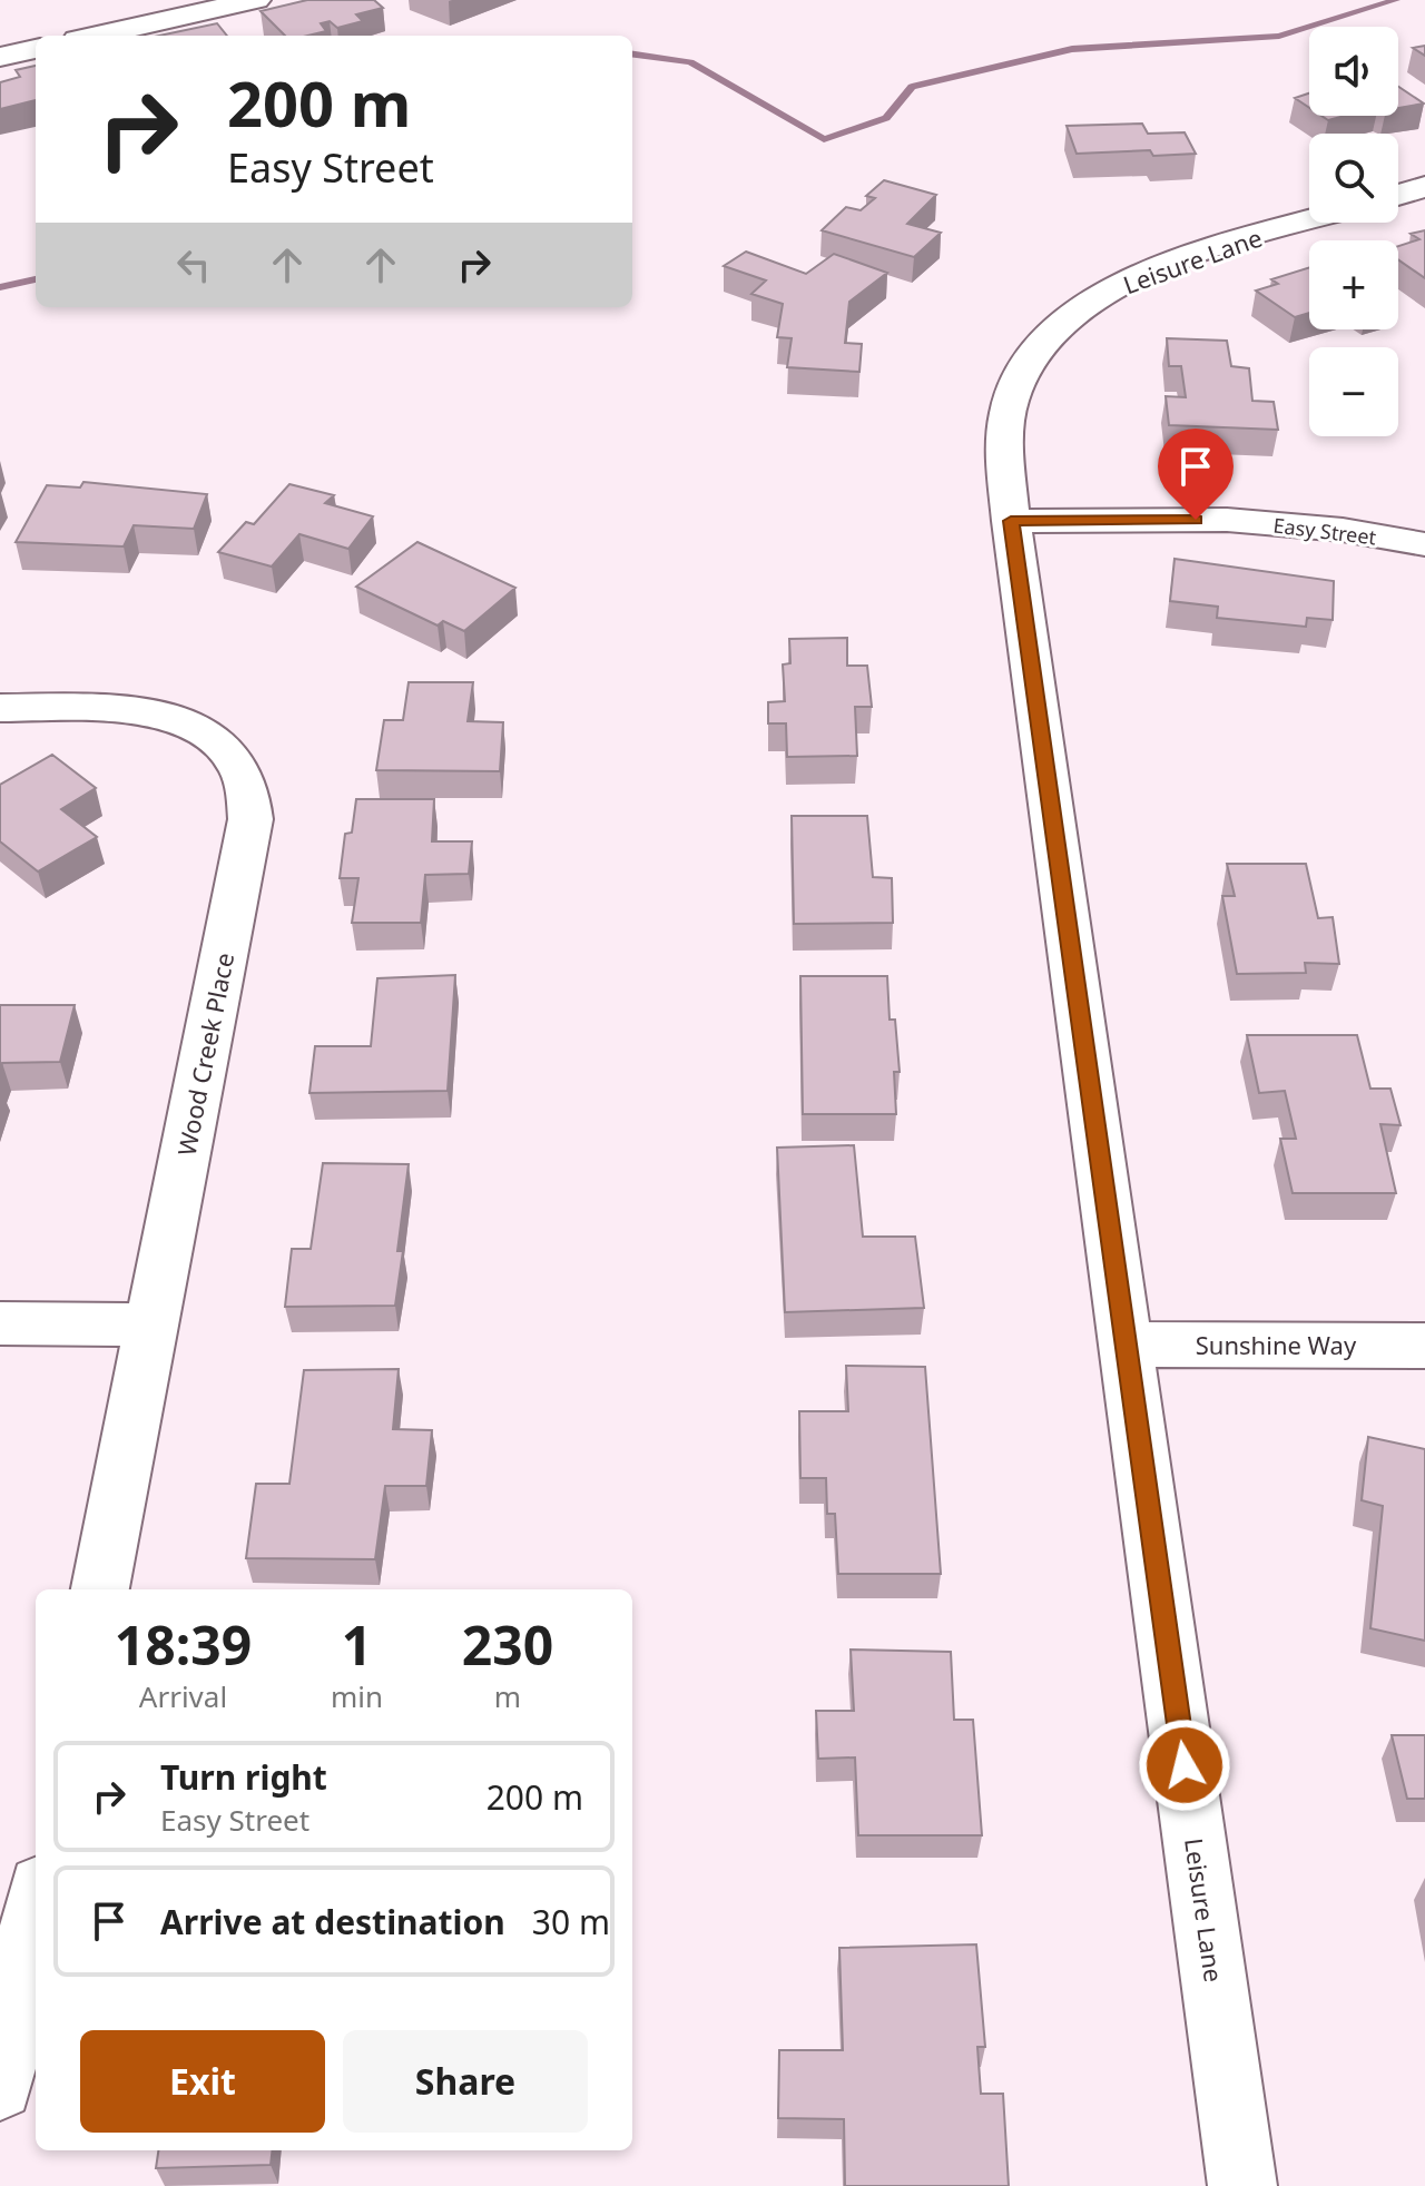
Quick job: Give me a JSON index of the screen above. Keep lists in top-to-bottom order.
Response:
{
  "streets": {
    "street": [
      "Leisure Lane",
      "Easy Street",
      "Wood Creek Place",
      "Sunshine Way"
    ]
  },
  "crossings": [
    ["Leisure Lane", "Easy Street"],
    ["Leisure Lane", "Sunshine Way"]
  ],
  "page": {
    "map_buttons": ["+", "−"],
    "turn": ["200 m", "Easy Street"],
    "eta": [
      "18:39",
      "Arrival",
      "1",
      "min",
      "230",
      "m"
    ],
    "list": [
      {
        "name": "Turn right",
        "note": "Easy Street",
        "value": "200 m"
      },
      {
        "name": "Arrive at destination",
        "value": "30 m"
      }
    ],
    "buttons": ["Exit", "Share"]
  }
}
